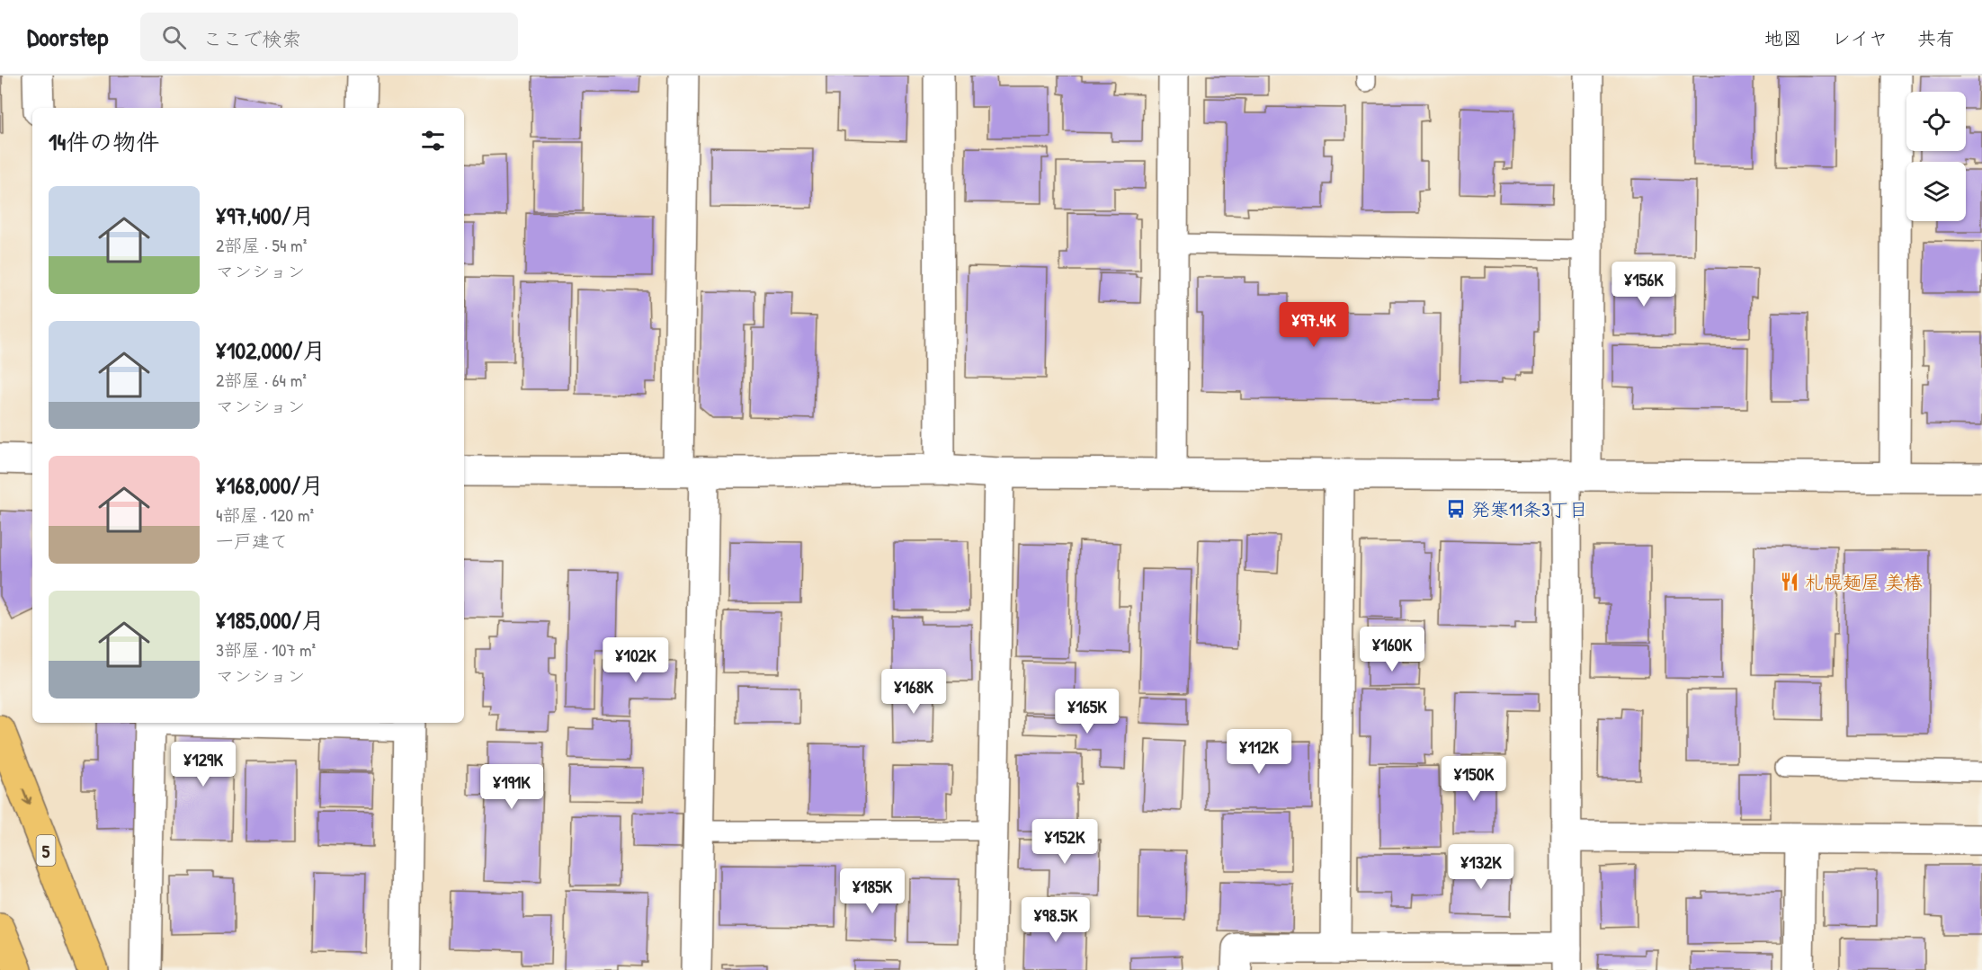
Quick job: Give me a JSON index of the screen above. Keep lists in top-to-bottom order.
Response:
{
  "streets": {
    "highway": ["5"]
  },
  "places": {
    "bus stop": ["発寒11条3丁目"],
    "restaurant": ["札幌麺屋 美椿"]
  },
  "page": {
    "header": "Doorstep",
    "search": "ここで検索",
    "nav": ["地図", "レイヤ", "共有"],
    "heading": "14件の物件",
    "list": [
      {
        "name": "¥97,400/月",
        "note": "2部屋 · 54 m² · マンション"
      },
      {
        "name": "¥102,000/月",
        "note": "2部屋 · 64 m² · マンション"
      },
      {
        "name": "¥168,000/月",
        "note": "4部屋 · 120 m² · 一戸建て"
      },
      {
        "name": "¥185,000/月",
        "note": "3部屋 · 107 m² · マンション"
      }
    ],
    "price": [
      "¥156K",
      "¥97.4K",
      "¥160K",
      "¥102K",
      "¥168K",
      "¥165K",
      "¥112K",
      "¥129K",
      "¥150K",
      "¥191K",
      "¥152K",
      "¥132K",
      "¥185K",
      "¥98.5K"
    ]
  }
}
